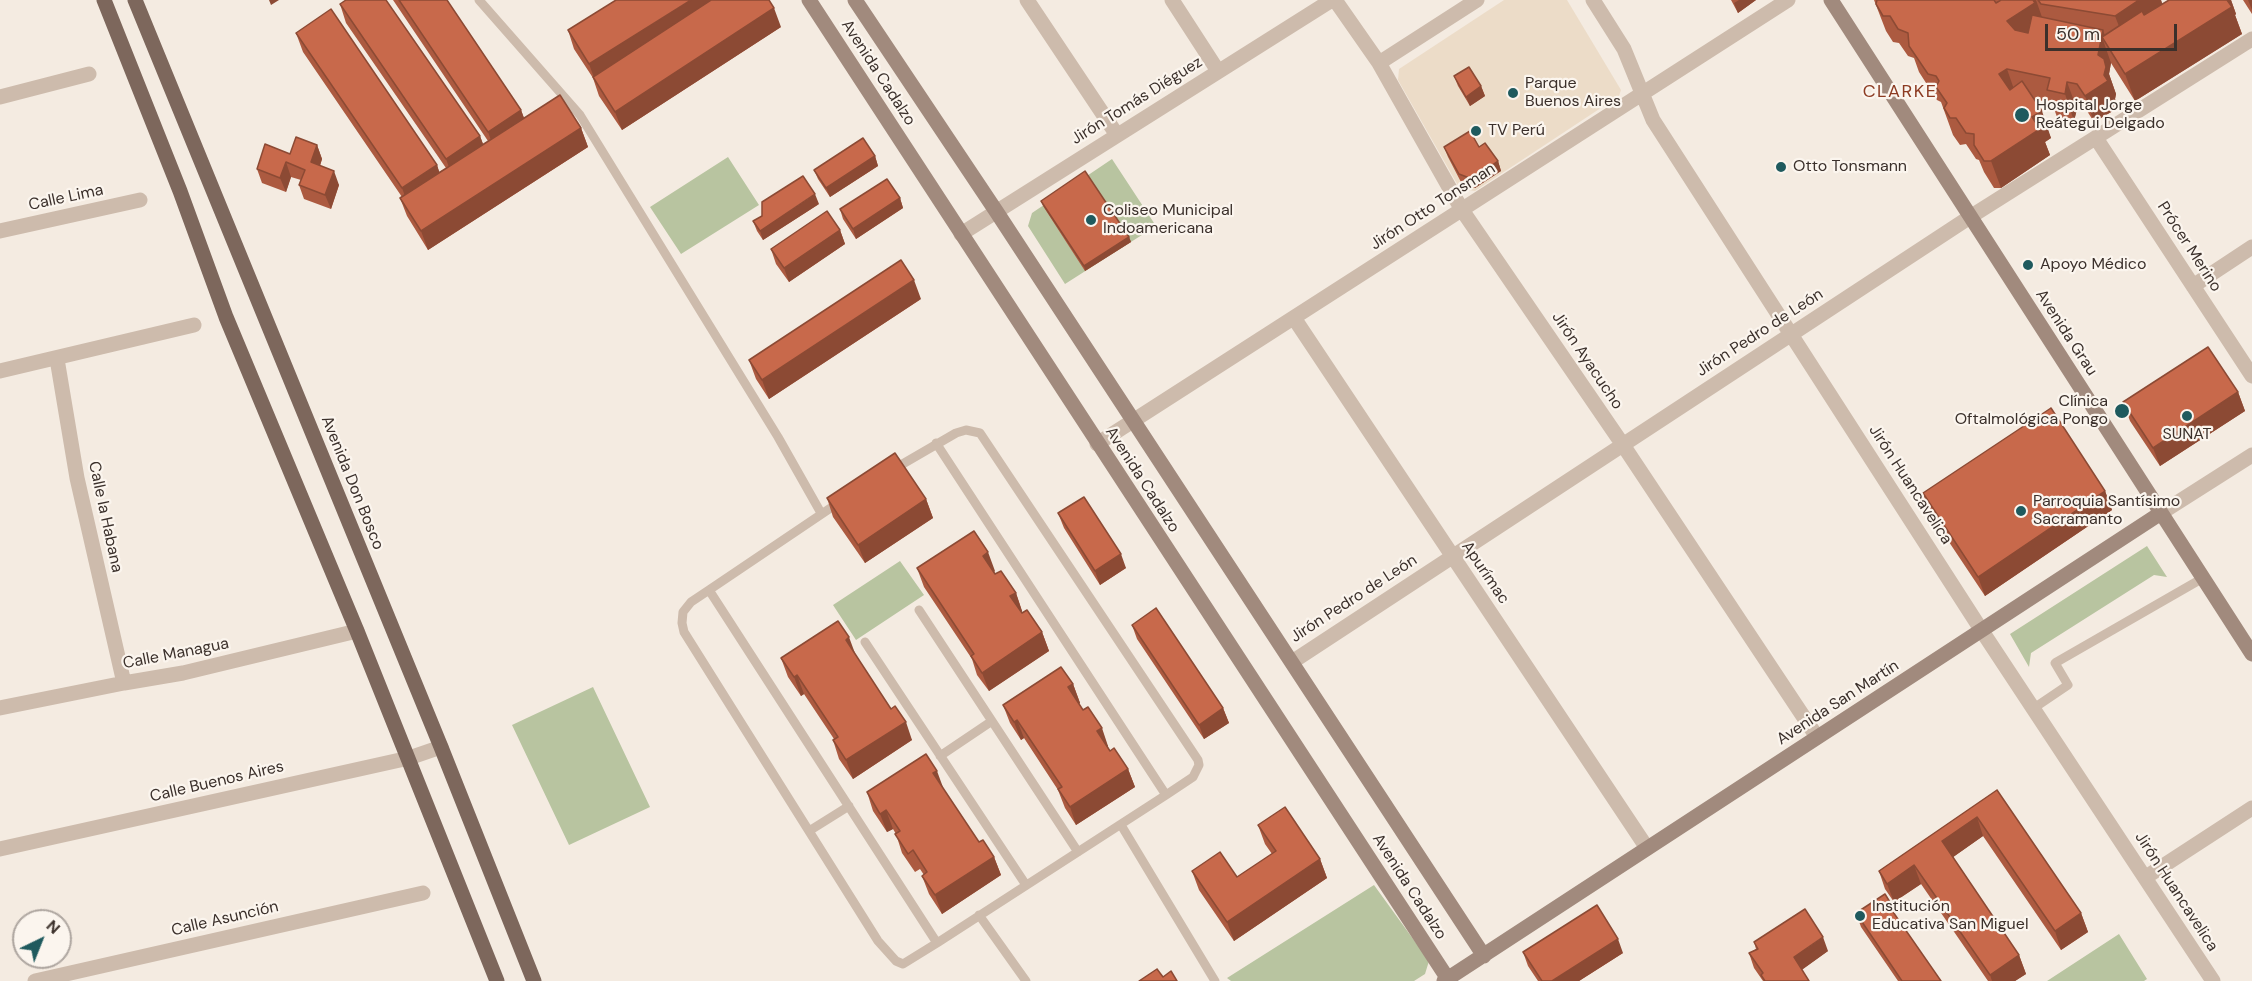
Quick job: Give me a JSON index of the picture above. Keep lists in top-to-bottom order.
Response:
{
  "streets": {
    "main road": ["Avenida Don Bosco"],
    "street": [
      "Avenida Cadalzo",
      "Jirón Tomás Diéguez",
      "Calle Lima",
      "Jirón Otto Tonsman",
      "Prócer Merino",
      "Jirón Pedro de León",
      "Avenida Grau",
      "Jirón Ayacucho",
      "Jirón Huancavelica",
      "Calle la Habana",
      "Apurímac",
      "Calle Managua",
      "Avenida San Martín",
      "Calle Buenos Aires",
      "Calle Asunción"
    ]
  },
  "crossings": [
    ["Avenida Cadalzo", "Jirón Tomás Diéguez"],
    ["Avenida Cadalzo", "Jirón Otto Tonsman"],
    ["Avenida Cadalzo", "Jirón Pedro de León"],
    ["Avenida Cadalzo", "Avenida San Martín"],
    ["Jirón Tomás Diéguez", "Jirón Ayacucho"],
    ["Jirón Otto Tonsman", "Jirón Ayacucho"],
    ["Jirón Otto Tonsman", "Jirón Huancavelica"],
    ["Jirón Otto Tonsman", "Apurímac"],
    ["Prócer Merino", "Jirón Pedro de León"],
    ["Jirón Pedro de León", "Avenida Grau"],
    ["Jirón Pedro de León", "Jirón Ayacucho"],
    ["Jirón Pedro de León", "Jirón Huancavelica"],
    ["Jirón Pedro de León", "Apurímac"],
    ["Avenida Grau", "Avenida San Martín"],
    ["Jirón Ayacucho", "Avenida San Martín"],
    ["Avenida Don Bosco", "Calle Buenos Aires"],
    ["Jirón Huancavelica", "Avenida San Martín"],
    ["Calle la Habana", "Calle Managua"],
    ["Apurímac", "Avenida San Martín"]
  ],
  "districts": ["CLARKE"],
  "places": [
    "Parque Buenos Aires",
    "Hospital Jorge Reátegui Delgado",
    "TV Perú",
    "Otto Tonsmann",
    "Coliseo Municipal Indoamericana",
    "Apoyo Médico",
    "Clínica Oftalmológica Pongo",
    "SUNAT",
    "Parroquia Santísimo Sacramanto",
    "Institución Educativa San Miguel"
  ],
  "scale_bar": "50 m",
  "north": "top right"
}
